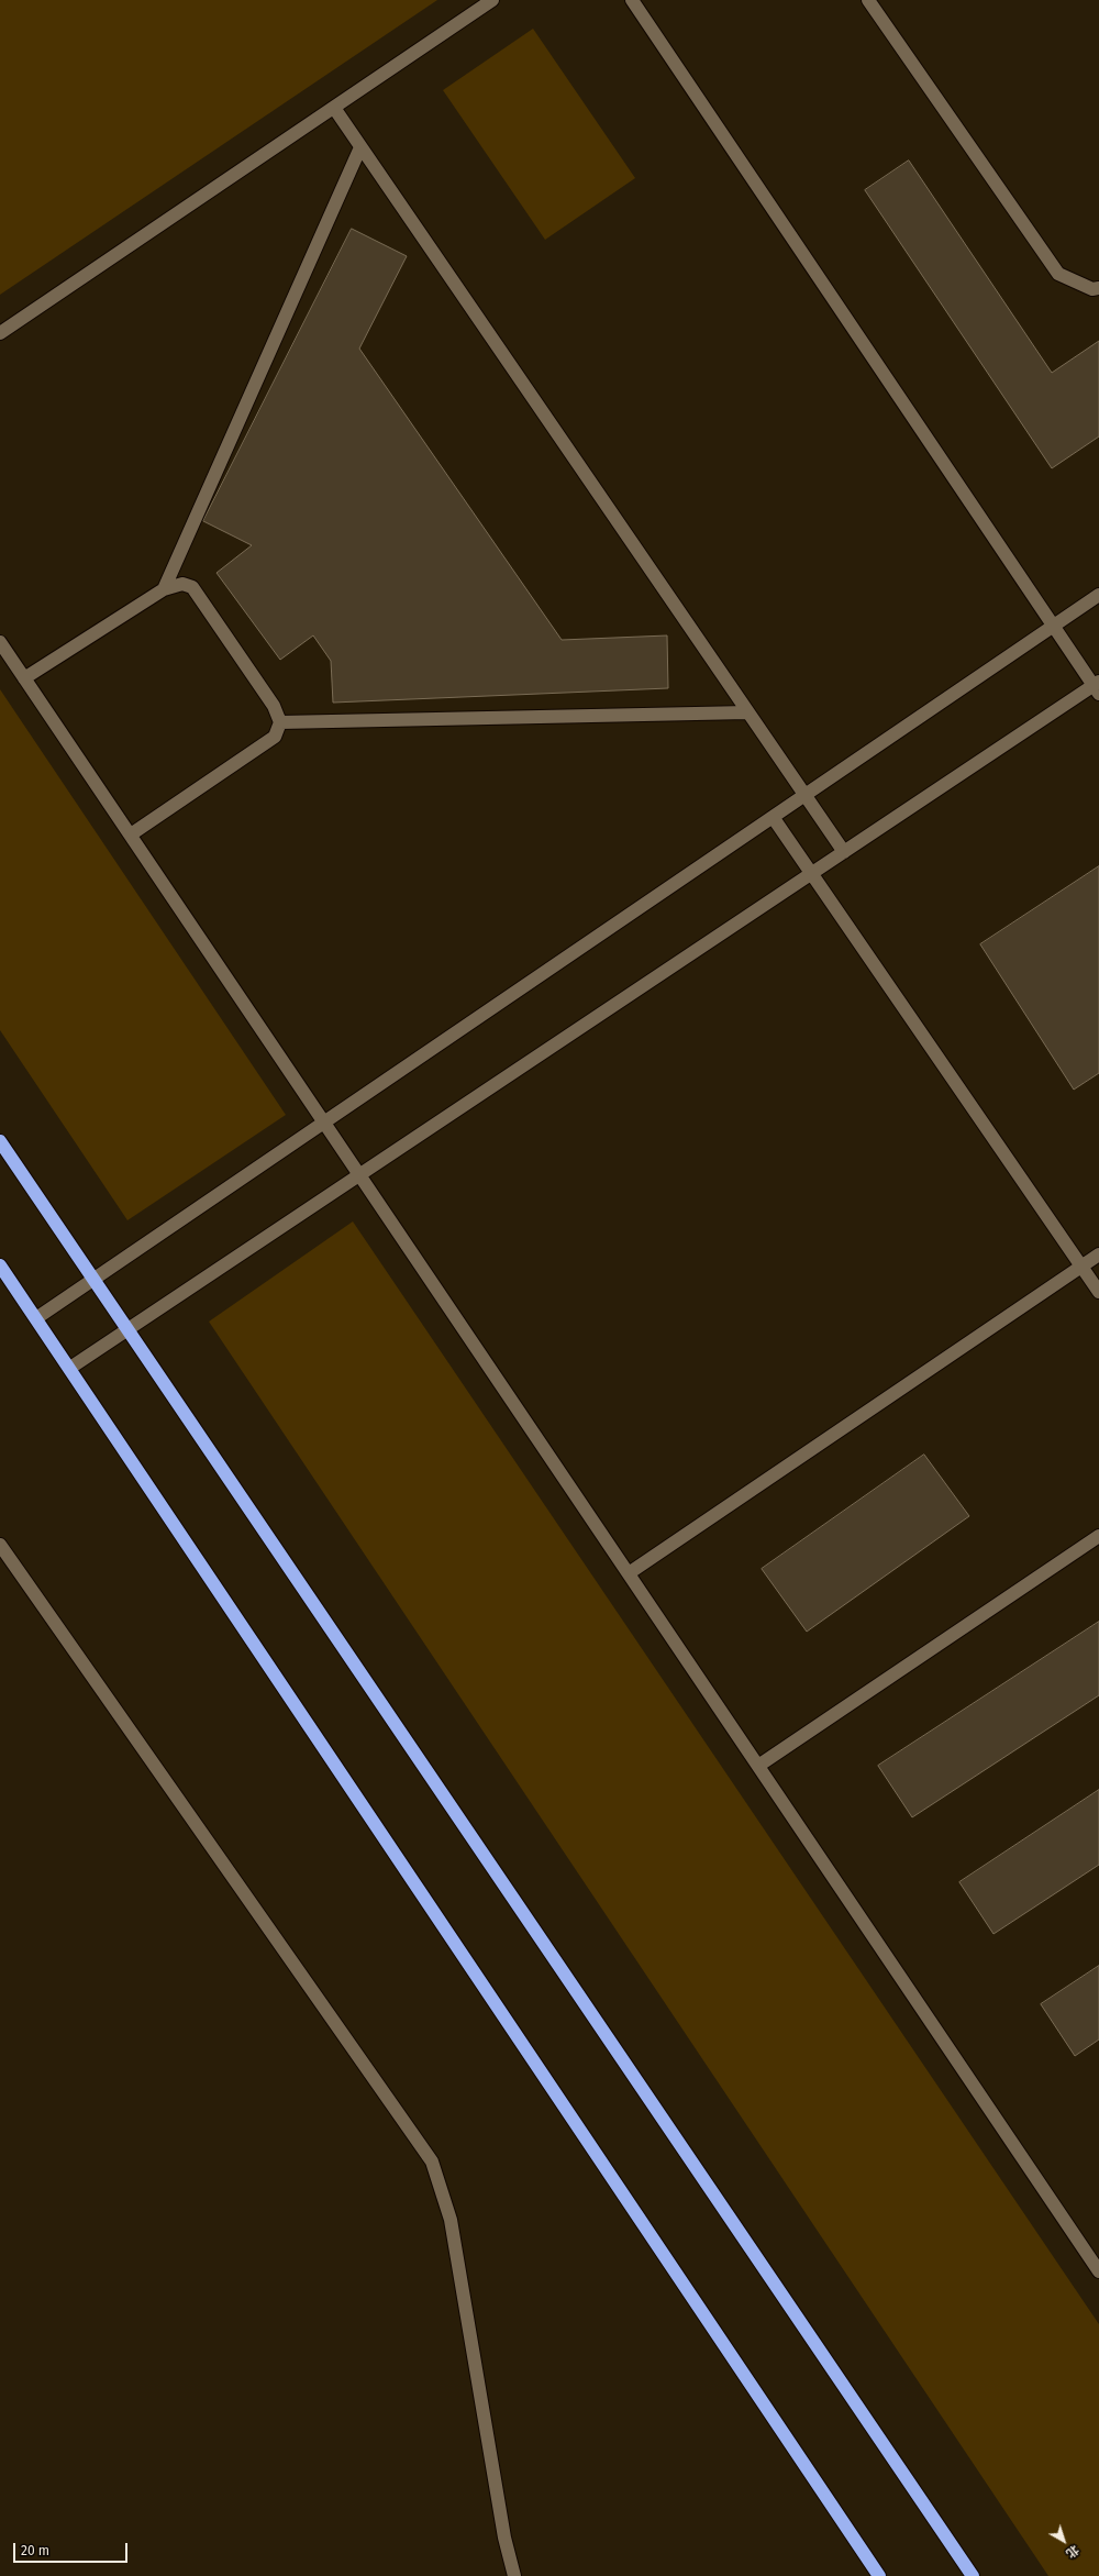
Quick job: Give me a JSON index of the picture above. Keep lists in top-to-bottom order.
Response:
{
  "scale_bar": "20 m",
  "north": "bottom right"
}
